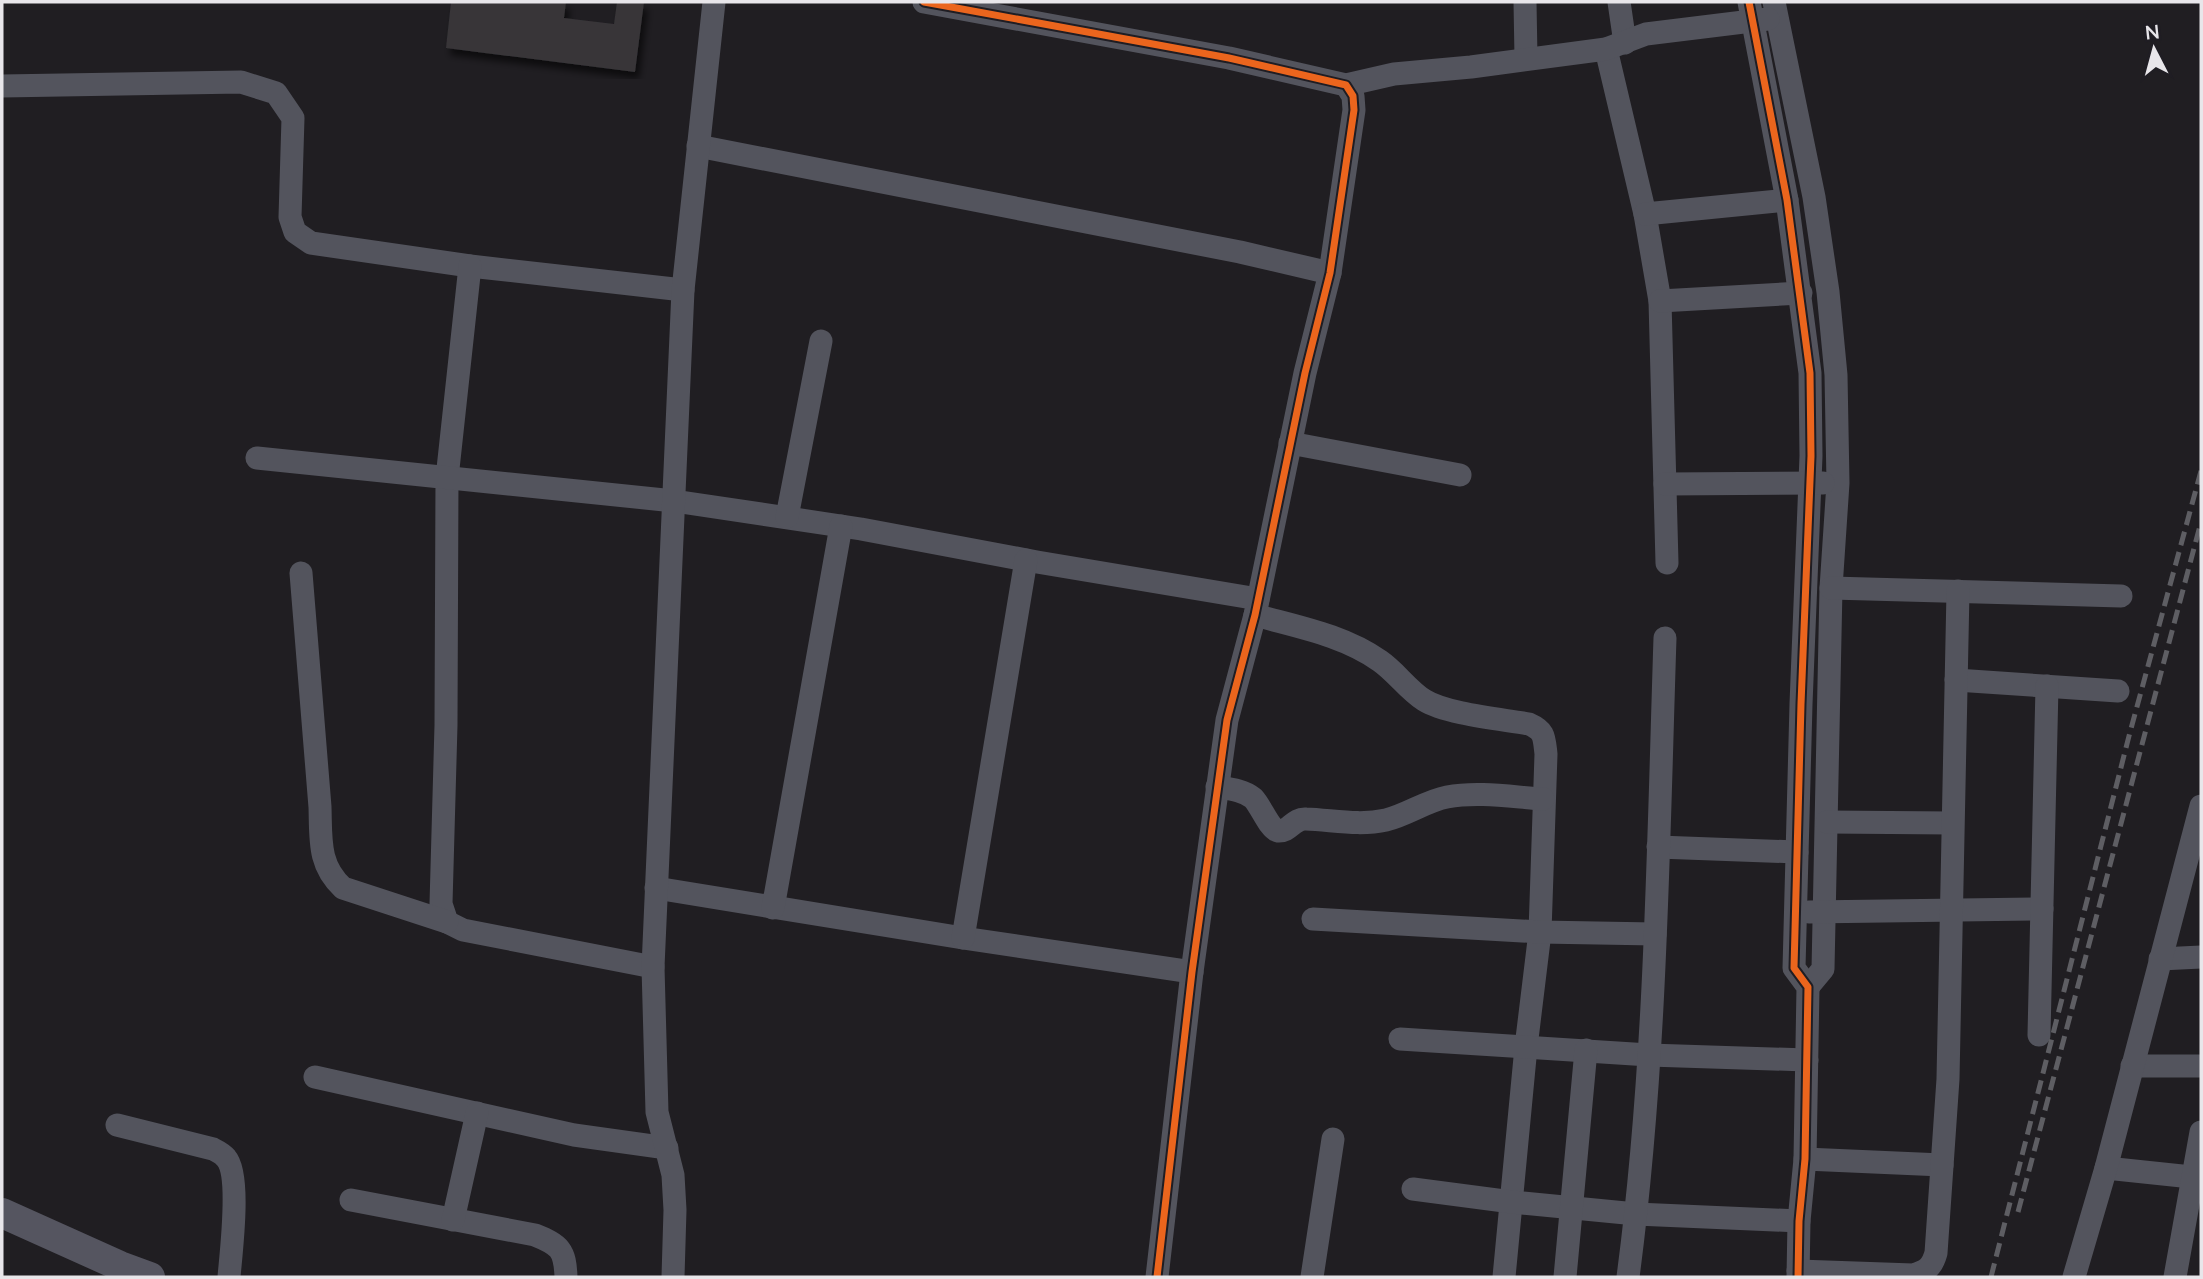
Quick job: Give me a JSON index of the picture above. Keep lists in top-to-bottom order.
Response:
{
  "north": "top"
}
